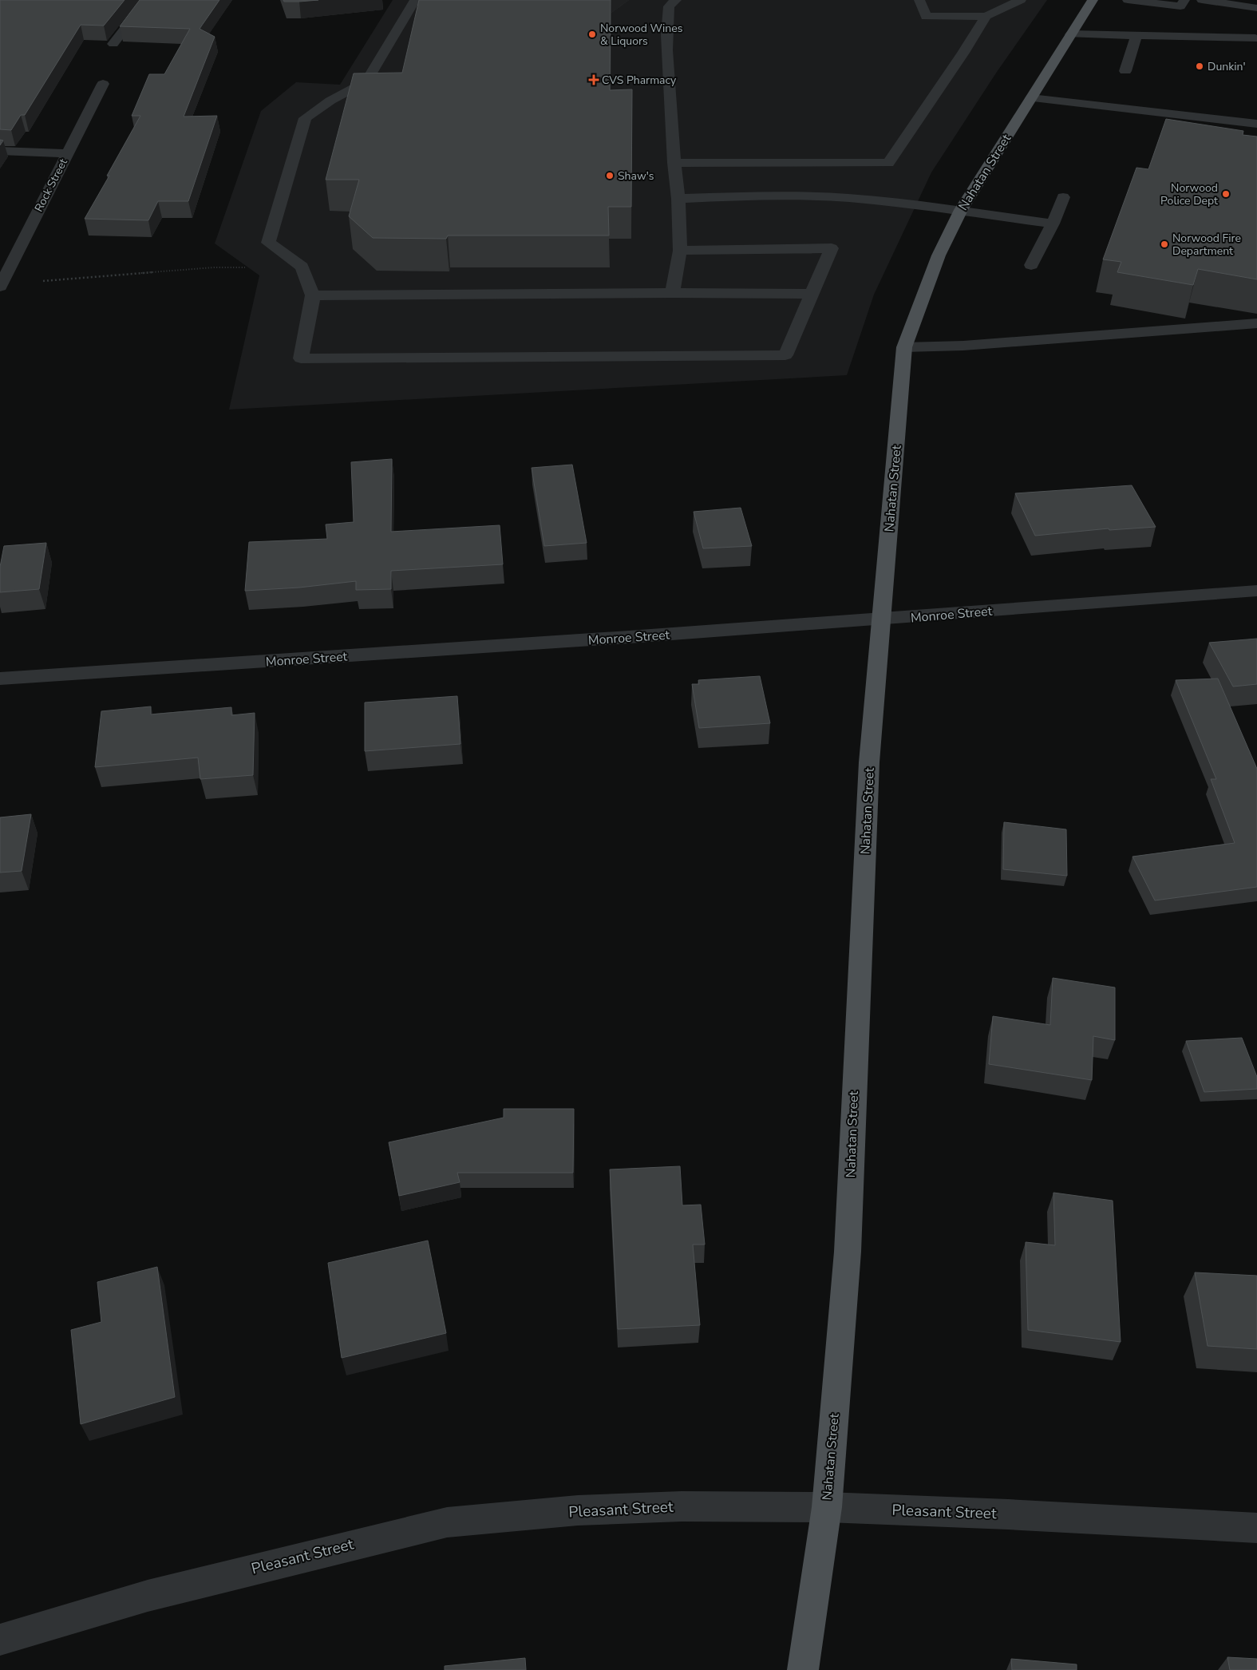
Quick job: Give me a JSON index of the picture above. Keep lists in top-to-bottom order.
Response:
{
  "streets": {
    "main road": ["Nahatan Street"],
    "street": ["Rock Street", "Monroe Street", "Pleasant Street"]
  },
  "crossings": [
    ["Nahatan Street", "Monroe Street"],
    ["Nahatan Street", "Pleasant Street"]
  ],
  "places": {
    "other": [
      "Norwood Wines & Liquors",
      "Dunkin'",
      "Shaw's",
      "Norwood Police Dept",
      "Norwood Fire Department"
    ],
    "health": ["CVS Pharmacy"]
  }
}
